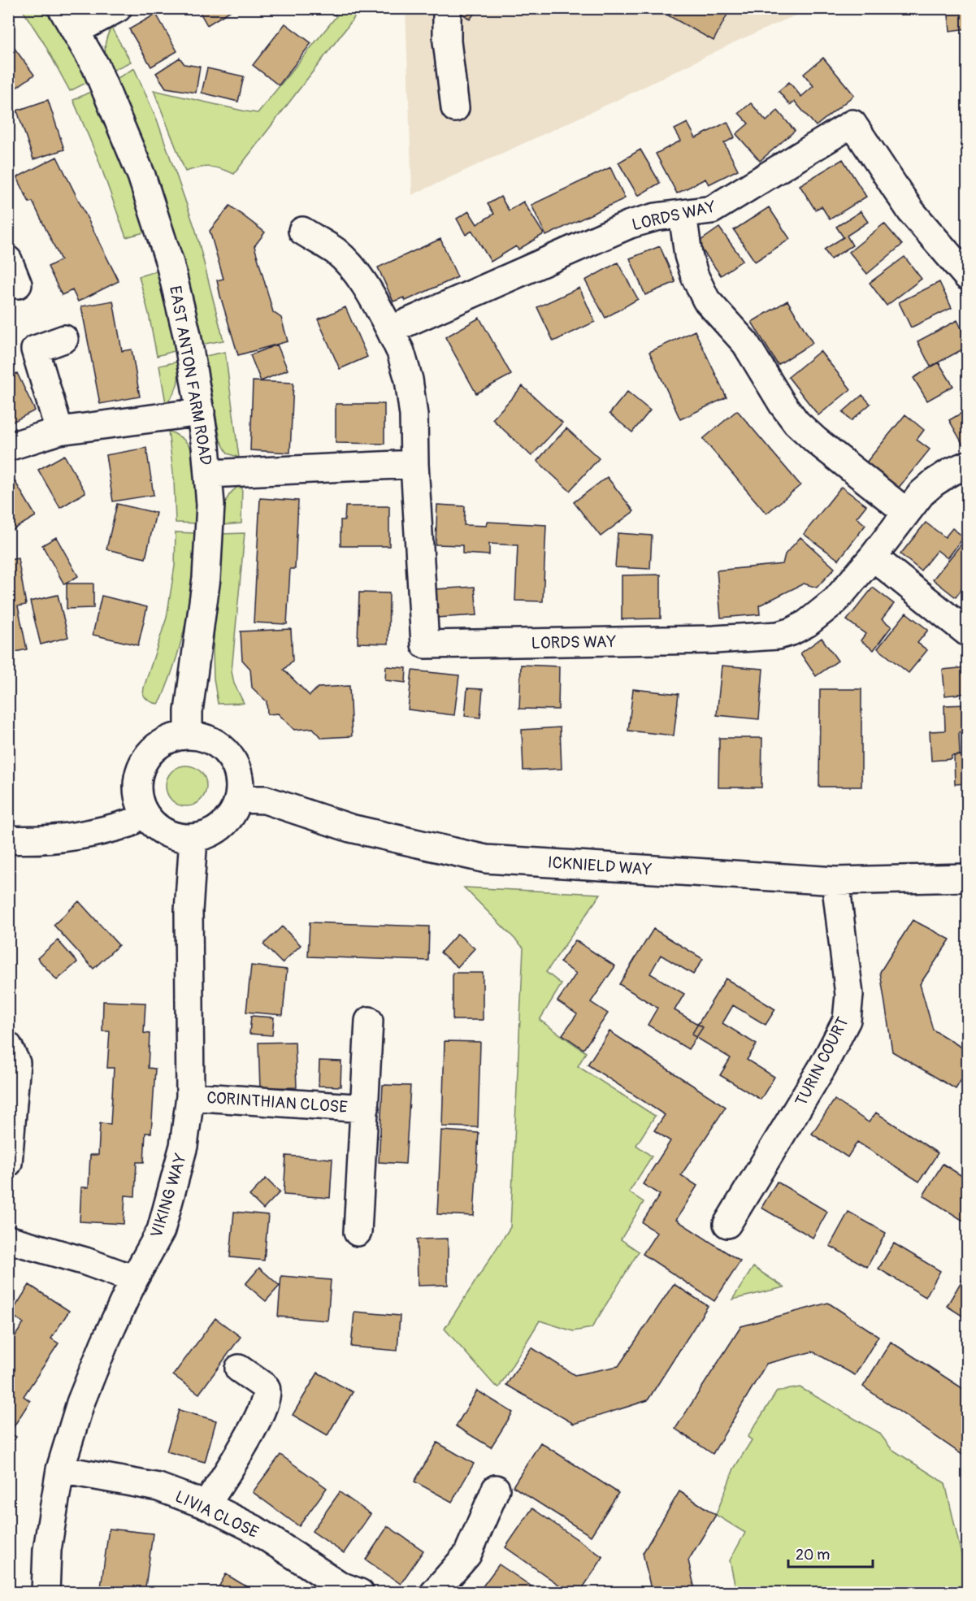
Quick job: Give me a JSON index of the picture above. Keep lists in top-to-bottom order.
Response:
{
  "streets": {
    "street": [
      "LORDS WAY",
      "EAST ANTON FARM ROAD",
      "ICKNIELD WAY",
      "TURIN COURT",
      "CORINTHIAN CLOSE",
      "VIKING WAY",
      "LIVIA CLOSE"
    ]
  },
  "crossings": [
    ["EAST ANTON FARM ROAD", "ICKNIELD WAY"],
    ["EAST ANTON FARM ROAD", "VIKING WAY"],
    ["ICKNIELD WAY", "TURIN COURT"],
    ["ICKNIELD WAY", "VIKING WAY"],
    ["CORINTHIAN CLOSE", "VIKING WAY"],
    ["VIKING WAY", "LIVIA CLOSE"]
  ],
  "scale_bar": "20 m"
}
